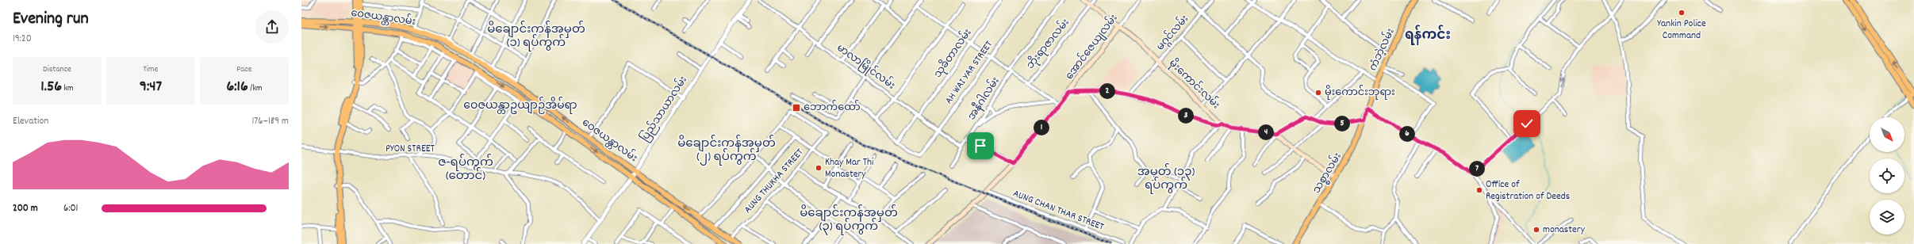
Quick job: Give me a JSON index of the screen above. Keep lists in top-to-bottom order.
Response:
{
  "streets": {
    "main road": [
      "ဝေဇယန္တာလမ်း",
      "အောင်ဇေယျလမ်း",
      "ကံဘဲ့လမ်း",
      "မိုးကောင်းလမ်း",
      "သစ္စာလမ်း"
    ],
    "street": [
      "မဂ္ဂင်လမ်း",
      "ဘိုးရာဇာလမ်း",
      "သုခိတာလမ်း",
      "မာလာမြိုင်လမ်း",
      "AH WAI YAR STREET",
      "အနီဂါလမ်း",
      "ပြည်သာယာလမ်း",
      "PYON STREET",
      "AUNG THUKHA STREET",
      "AUNG CHAN THAR STREET"
    ]
  },
  "crossings": [
    ["ဝေဇယန္တာလမ်း", "ပြည်သာယာလမ်း"],
    ["ဝေဇယန္တာလမ်း", "AUNG THUKHA STREET"],
    ["မဂ္ဂင်လမ်း", "မိုးကောင်းလမ်း"],
    ["ဘိုးရာဇာလမ်း", "မိုးကောင်းလမ်း"],
    ["အောင်ဇေယျလမ်း", "မိုးကောင်းလမ်း"],
    ["အောင်ဇေယျလမ်း", "AUNG CHAN THAR STREET"],
    ["ကံဘဲ့လမ်း", "သစ္စာလမ်း"],
    ["သုခိတာလမ်း", "မာလာမြိုင်လမ်း"],
    ["သုခိတာလမ်း", "AH WAI YAR STREET"],
    ["မာလာမြိုင်လမ်း", "AH WAI YAR STREET"],
    ["မာလာမြိုင်လမ်း", "အနီဂါလမ်း"],
    ["ပြည်သာယာလမ်း", "PYON STREET"]
  ],
  "districts": [
    "မိချောင်းကန်အမှတ် (၁) ရပ်ကွက်",
    "ရန်ကင်း",
    "ဝေဇယန္တာဥယျာဉ်အိမ်ရာ",
    "မိချောင်းကန်အမှတ် (၂) ရပ်ကွက်",
    "ဇ-ရပ်ကွက် (တောင်)",
    "အမှတ် (၁၃) ရပ်ကွက်",
    "မိချောင်းကန်အမှတ် (၃) ရပ်ကွက်"
  ],
  "places": {
    "other": [
      "Yankin Police Command",
      "မိုးကောင်းဘုရား",
      "Khay Mar Thi Monastery",
      "Office of Registration of Deeds",
      "monastery"
    ],
    "transit": ["ဘောက်ထော်"]
  },
  "north": "bottom right",
  "page": {
    "heading": ["Evening run", "19:20"],
    "stats": [
      ["Distance", "1.56 km"],
      ["Time", "9:47"],
      ["Pace", "6:16 /km"]
    ],
    "pins": [
      "2",
      "3",
      "5",
      "1",
      "4",
      "6",
      "7"
    ],
    "chart": ["Elevation", "176–189 m"],
    "list": [
      {
        "name": "200 m",
        "note": "6:01"
      }
    ]
  }
}
